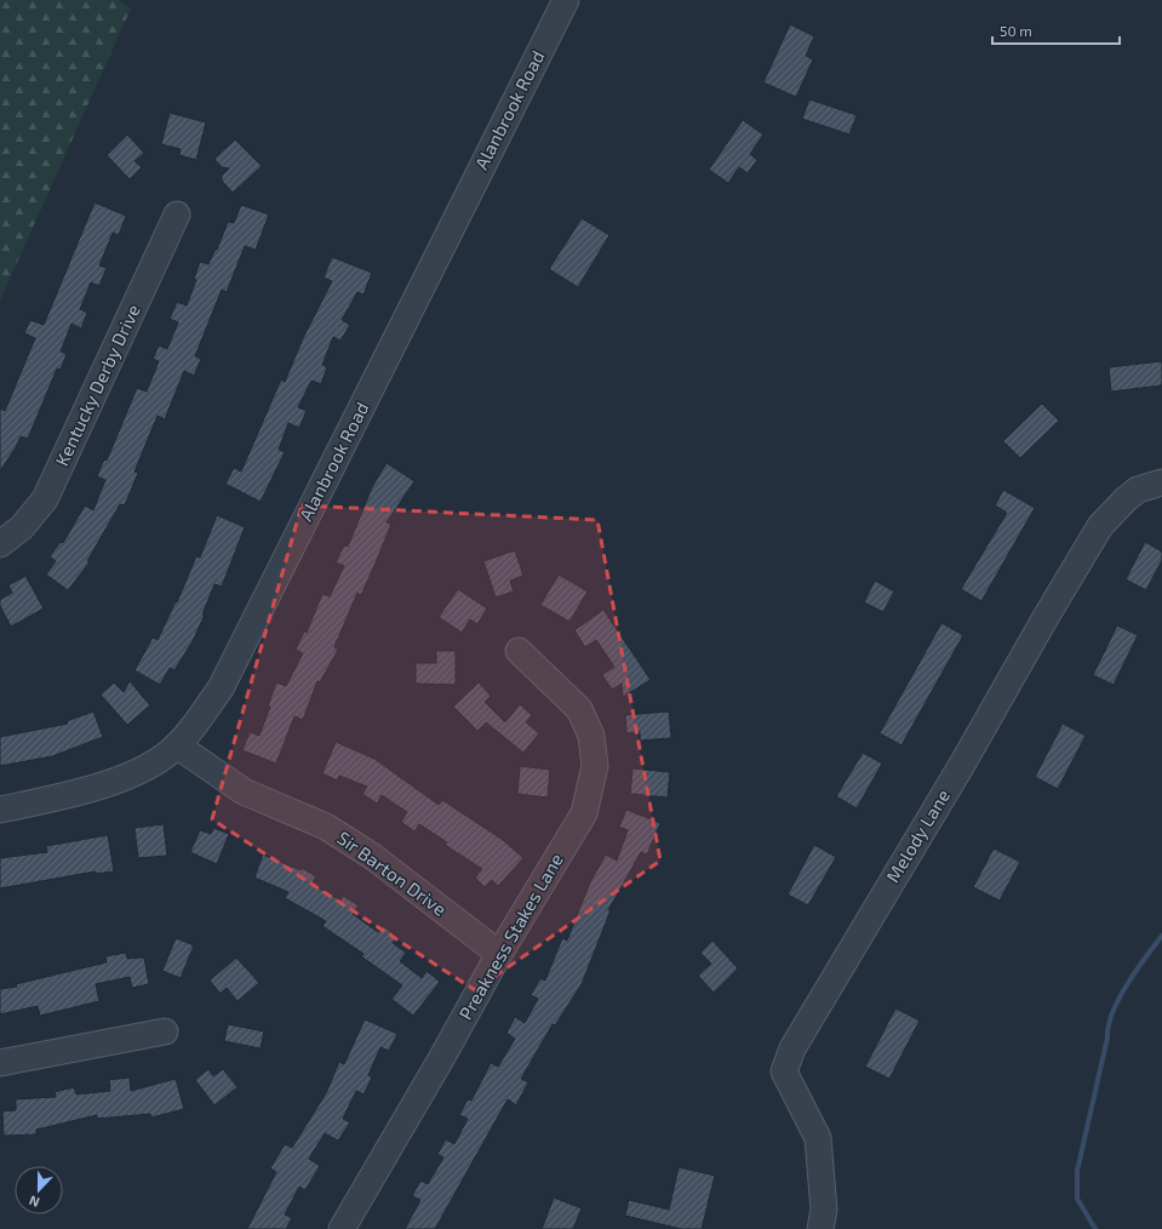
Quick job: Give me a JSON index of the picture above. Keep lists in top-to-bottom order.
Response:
{
  "streets": {
    "street": [
      "Alanbrook Road",
      "Kentucky Derby Drive",
      "Melody Lane",
      "Sir Barton Drive",
      "Preakness Stakes Lane"
    ]
  },
  "crossings": [
    ["Alanbrook Road", "Sir Barton Drive"],
    ["Sir Barton Drive", "Preakness Stakes Lane"]
  ],
  "scale_bar": "50 m",
  "north": "bottom"
}
